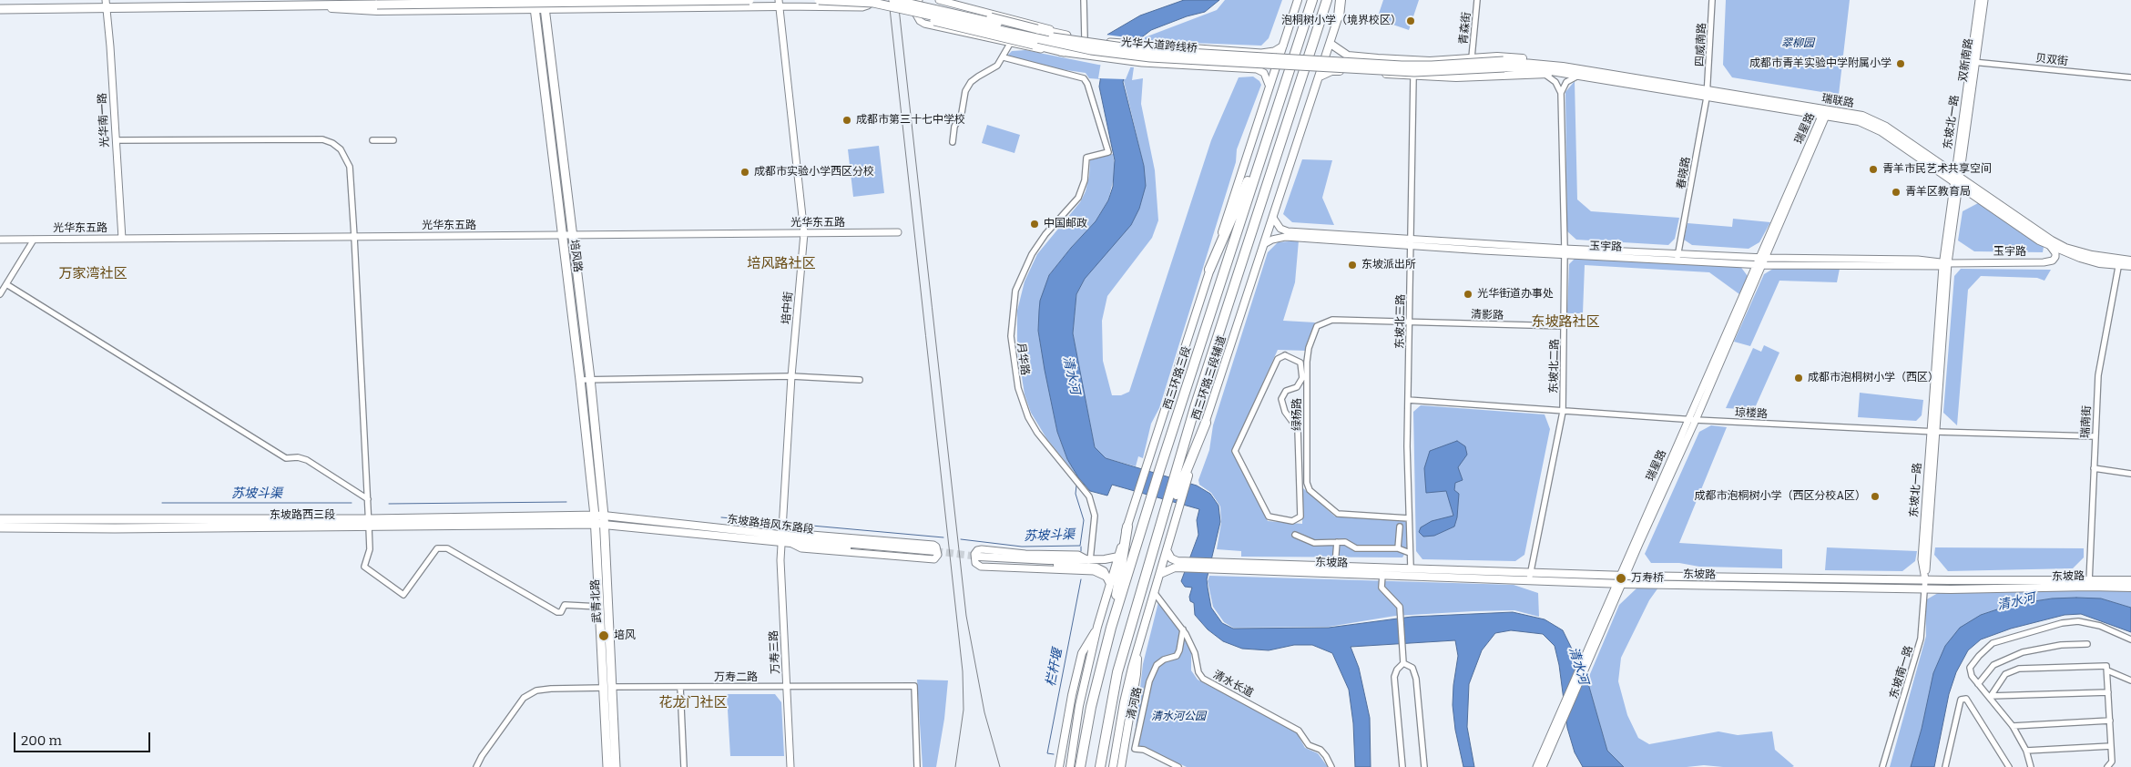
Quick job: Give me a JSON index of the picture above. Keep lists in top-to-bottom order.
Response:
{
  "streets": {
    "highway": ["西三环路三段"],
    "main road": [
      "光华大道跨线桥",
      "瑞联路",
      "培风路",
      "西三环路三段辅道",
      "东坡路西三段",
      "东坡路培风东路段",
      "东坡路",
      "武青北路"
    ],
    "street": [
      "青森街",
      "四威南路",
      "双新南路",
      "贝双街",
      "光华南一路",
      "东坡北一路",
      "瑞星路",
      "春晓路",
      "光华东五路",
      "玉宇路",
      "培中街",
      "清影路",
      "东坡北三路",
      "月华路",
      "东坡北二路",
      "琼楼路",
      "绿杨路",
      "瑞南街",
      "万寿三路",
      "东坡南一路",
      "万寿二路",
      "清水长道",
      "清河路"
    ]
  },
  "crossings": [
    ["四威南路", "瑞联路"],
    ["四威南路", "春晓路"],
    ["光华大道跨线桥", "瑞联路"],
    ["双新南路", "贝双街"],
    ["双新南路", "瑞联路"],
    ["双新南路", "东坡北一路"],
    ["瑞联路", "东坡北一路"],
    ["瑞联路", "瑞星路"],
    ["瑞联路", "春晓路"],
    ["瑞联路", "玉宇路"],
    ["瑞联路", "瑞南街"],
    ["光华南一路", "光华东五路"],
    ["东坡北一路", "玉宇路"],
    ["东坡北一路", "琼楼路"],
    ["东坡北一路", "东坡路"],
    ["东坡北一路", "东坡南一路"],
    ["瑞星路", "玉宇路"],
    ["瑞星路", "琼楼路"],
    ["瑞星路", "东坡路"],
    ["春晓路", "玉宇路"],
    ["光华东五路", "培风路"],
    ["光华东五路", "培中街"],
    ["玉宇路", "东坡北三路"],
    ["玉宇路", "东坡北二路"],
    ["玉宇路", "西三环路三段辅道"],
    ["培风路", "东坡路西三段"],
    ["培风路", "东坡路培风东路段"],
    ["培风路", "武青北路"],
    ["培中街", "东坡路培风东路段"],
    ["培中街", "万寿三路"],
    ["清影路", "东坡北三路"],
    ["清影路", "东坡北二路"],
    ["清影路", "绿杨路"],
    ["东坡北三路", "琼楼路"],
    ["东坡北三路", "绿杨路"],
    ["东坡北三路", "东坡路"],
    ["东坡北二路", "琼楼路"],
    ["东坡北二路", "东坡路"],
    ["琼楼路", "瑞南街"],
    ["瑞南街", "东坡路"],
    ["东坡路西三段", "东坡路培风东路段"],
    ["东坡路西三段", "武青北路"],
    ["东坡路培风东路段", "武青北路"],
    ["东坡路培风东路段", "万寿三路"],
    ["东坡路", "东坡南一路"],
    ["武青北路", "万寿二路"],
    ["万寿三路", "万寿二路"],
    ["清水长道", "清河路"]
  ],
  "districts": [
    "培风路社区",
    "万家湾社区",
    "东坡路社区",
    "花龙门社区"
  ],
  "water": ["清水河", "苏坡斗渠", "栏杆堰"],
  "parks": ["翠柳园", "清水河公园"],
  "places": [
    "泡桐树小学（境界校区）",
    "成都市青羊实验中学附属小学",
    "成都市第三十七中学校",
    "青羊市民艺术共享空间",
    "成都市实验小学西区分校",
    "青羊区教育局",
    "中国邮政",
    "东坡派出所",
    "光华街道办事处",
    "成都市泡桐树小学（西区）",
    "成都市泡桐树小学（西区分校A区）",
    "万寿桥",
    "培风"
  ],
  "scale_bar": "200 m"
}
